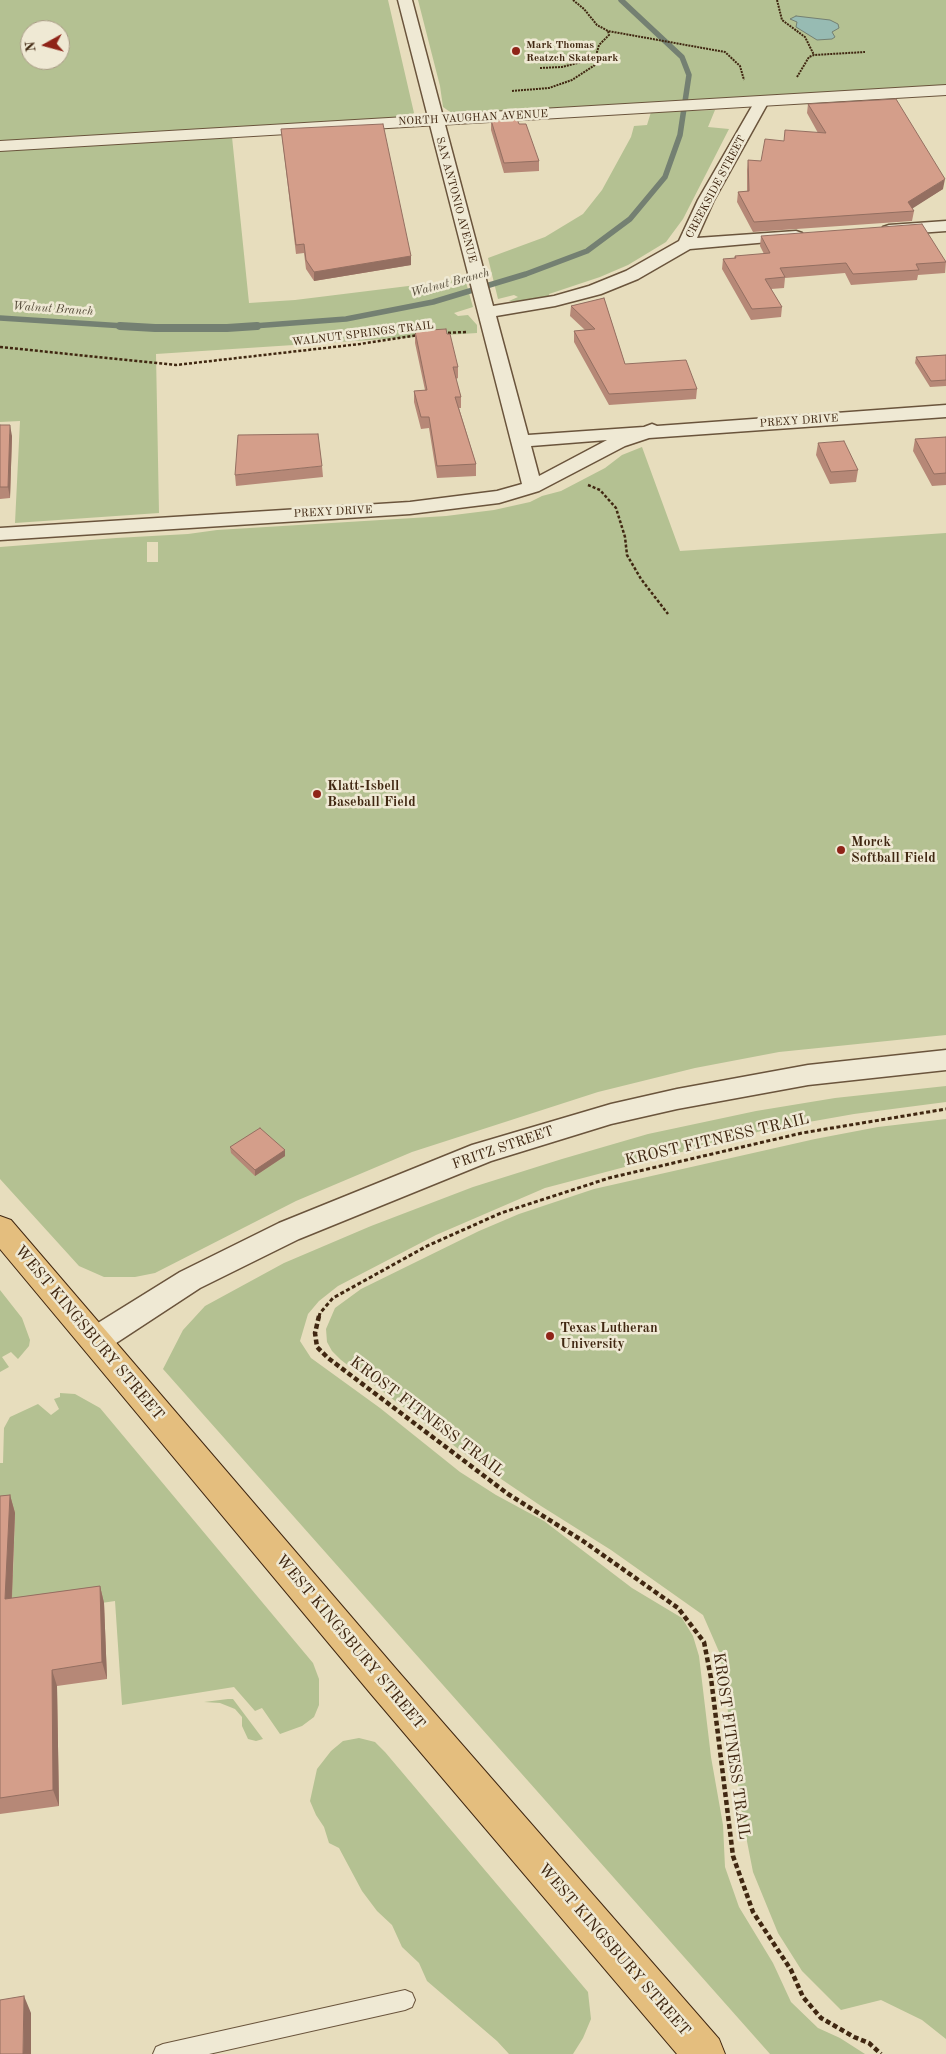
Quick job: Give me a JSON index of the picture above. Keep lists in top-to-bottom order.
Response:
{
  "streets": {
    "main road": ["WEST KINGSBURY STREET"],
    "street": [
      "NORTH VAUGHAN AVENUE",
      "CREEKSIDE STREET",
      "SAN ANTONIO AVENUE",
      "PREXY DRIVE",
      "FRITZ STREET"
    ],
    "path": ["WALNUT SPRINGS TRAIL", "KROST FITNESS TRAIL"]
  },
  "crossings": [
    ["NORTH VAUGHAN AVENUE", "CREEKSIDE STREET"],
    ["NORTH VAUGHAN AVENUE", "SAN ANTONIO AVENUE"],
    ["CREEKSIDE STREET", "SAN ANTONIO AVENUE"],
    ["SAN ANTONIO AVENUE", "WALNUT SPRINGS TRAIL"],
    ["SAN ANTONIO AVENUE", "PREXY DRIVE"],
    ["FRITZ STREET", "WEST KINGSBURY STREET"]
  ],
  "water": ["Walnut Branch"],
  "places": [
    "Mark Thomas Reatzch Skatepark",
    "Klatt-Isbell Baseball Field",
    "Morck Softball Field",
    "Texas Lutheran University"
  ],
  "north": "left"
}
